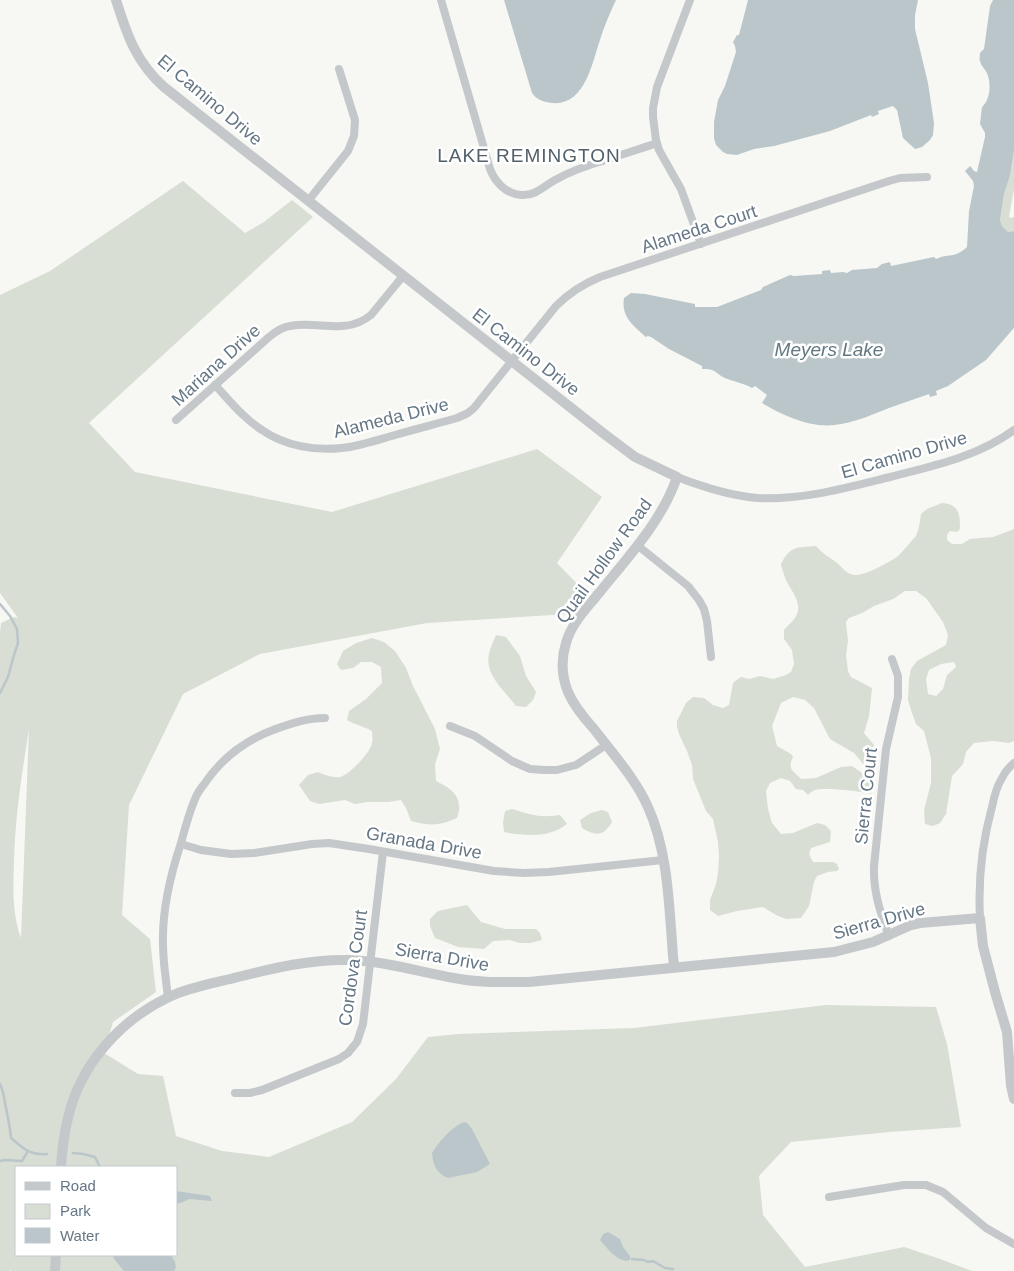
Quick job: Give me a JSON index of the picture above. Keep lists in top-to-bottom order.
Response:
{
  "streets": {
    "street": [
      "El Camino Drive",
      "Alameda Court",
      "Mariana Drive",
      "Alameda Drive",
      "Quail Hollow Road",
      "Sierra Court",
      "Granada Drive",
      "Sierra Drive",
      "Cordova Court"
    ]
  },
  "crossings": [
    ["El Camino Drive", "Alameda Court"],
    ["El Camino Drive", "Mariana Drive"],
    ["El Camino Drive", "Alameda Drive"],
    ["El Camino Drive", "Quail Hollow Road"],
    ["Alameda Court", "Alameda Drive"],
    ["Mariana Drive", "Alameda Drive"],
    ["Quail Hollow Road", "Granada Drive"],
    ["Quail Hollow Road", "Sierra Drive"],
    ["Sierra Court", "Sierra Drive"],
    ["Granada Drive", "Cordova Court"],
    ["Sierra Drive", "Cordova Court"]
  ],
  "districts": ["LAKE REMINGTON"],
  "water": ["Meyers Lake"],
  "legend": ["Road", "Park", "Water"]
}
